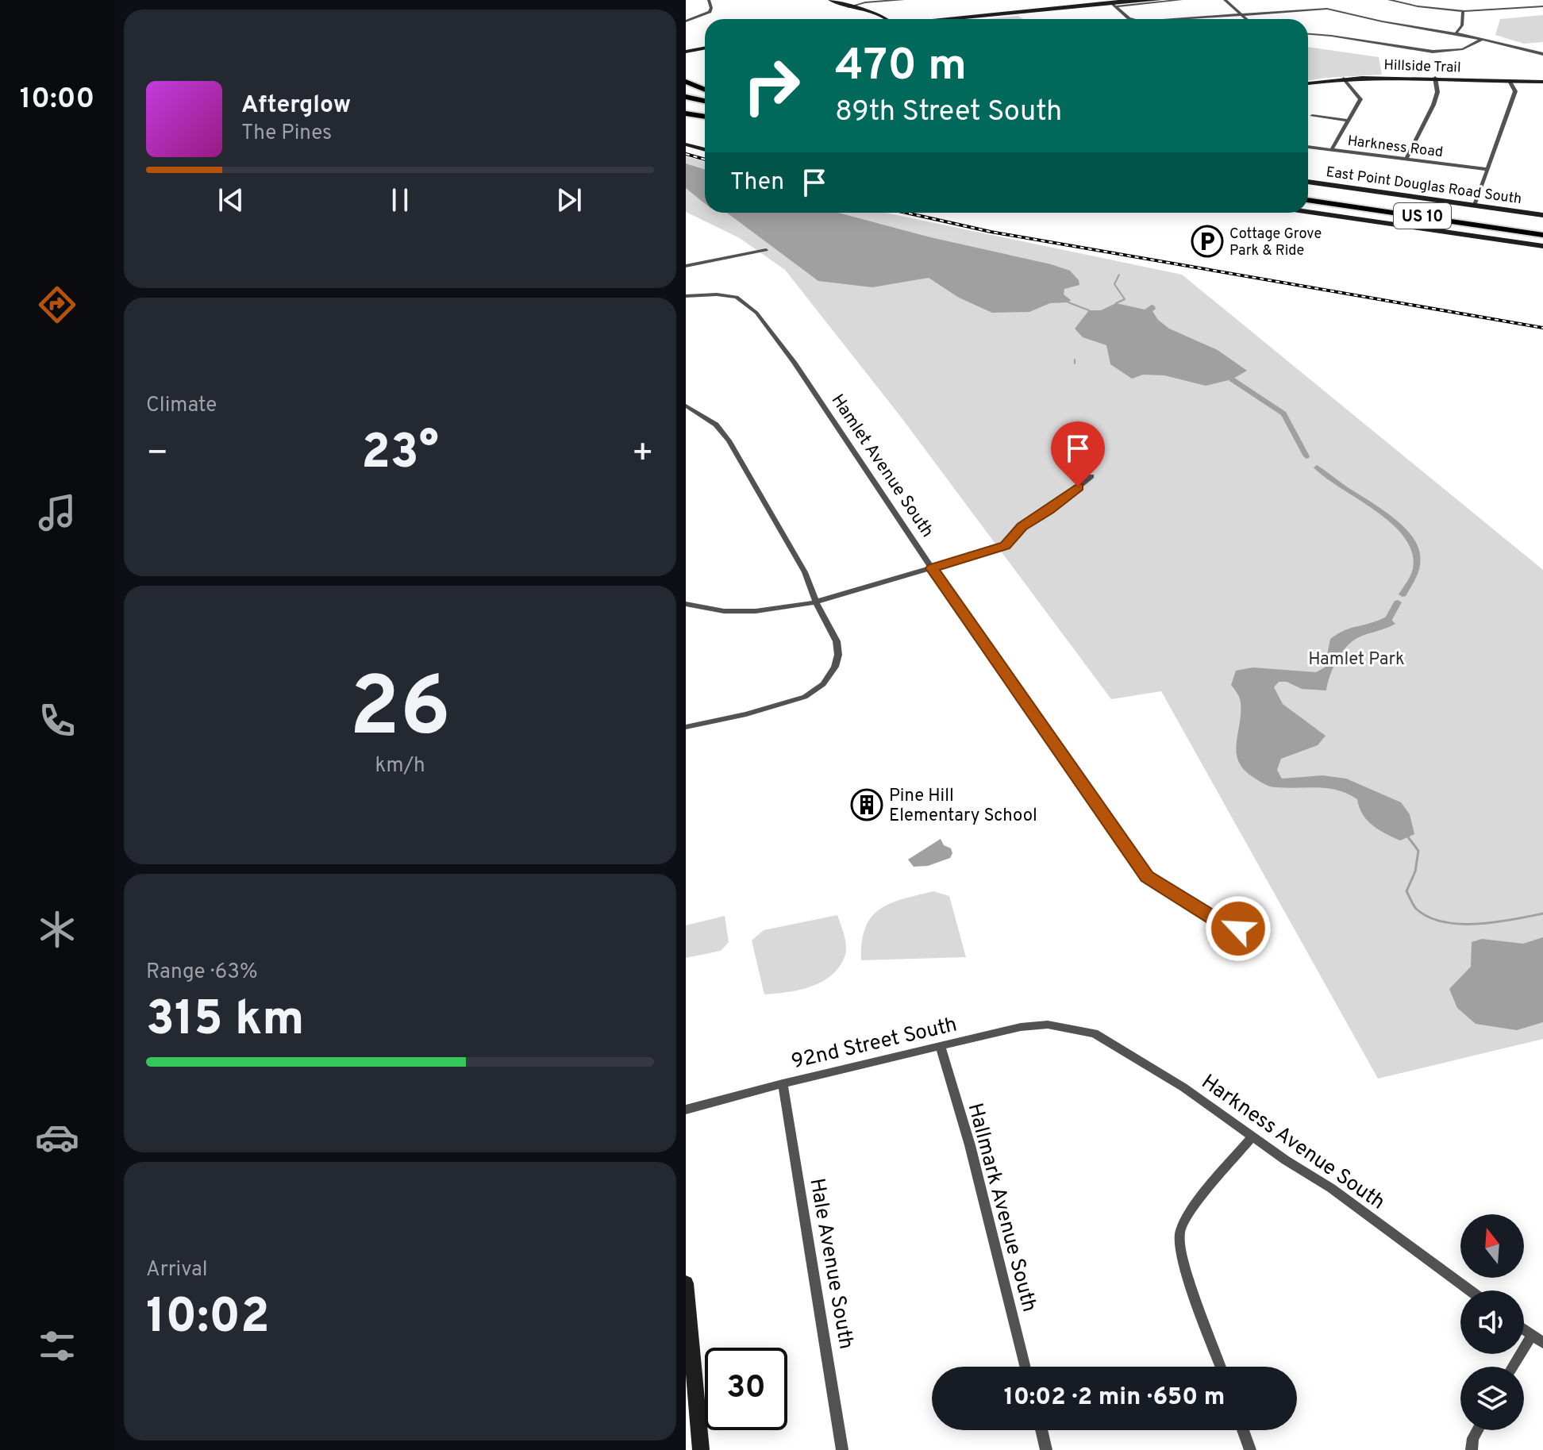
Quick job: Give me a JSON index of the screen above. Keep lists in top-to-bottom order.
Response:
{
  "streets": {
    "highway": ["US 10"],
    "street": [
      "Hillside Trail",
      "Harkness Road",
      "East Point Douglas Road South",
      "Hamlet Avenue South",
      "92nd Street South",
      "Harkness Avenue South",
      "Hallmark Avenue South",
      "Hale Avenue South"
    ]
  },
  "crossings": [
    ["92nd Street South", "Harkness Avenue South"],
    ["92nd Street South", "Hallmark Avenue South"],
    ["92nd Street South", "Hale Avenue South"]
  ],
  "parks": ["Hamlet Park"],
  "places": {
    "parking": ["Cottage Grove Park & Ride"],
    "building": ["Pine Hill Elementary School"]
  },
  "north": "top",
  "page": {
    "tabs": "10:00",
    "turn": ["470 m", "89th Street South"],
    "song": ["Afterglow", "The Pines"],
    "then": "Then",
    "tile": [
      "Climate",
      ["26", "km/h"],
      ["Range · 63%", "315 km"],
      ["Arrival", "10:02"]
    ],
    "heat": ["−", "23°", "+"],
    "limit": "30",
    "trip": "10:02 · 2 min · 650 m"
  }
}
